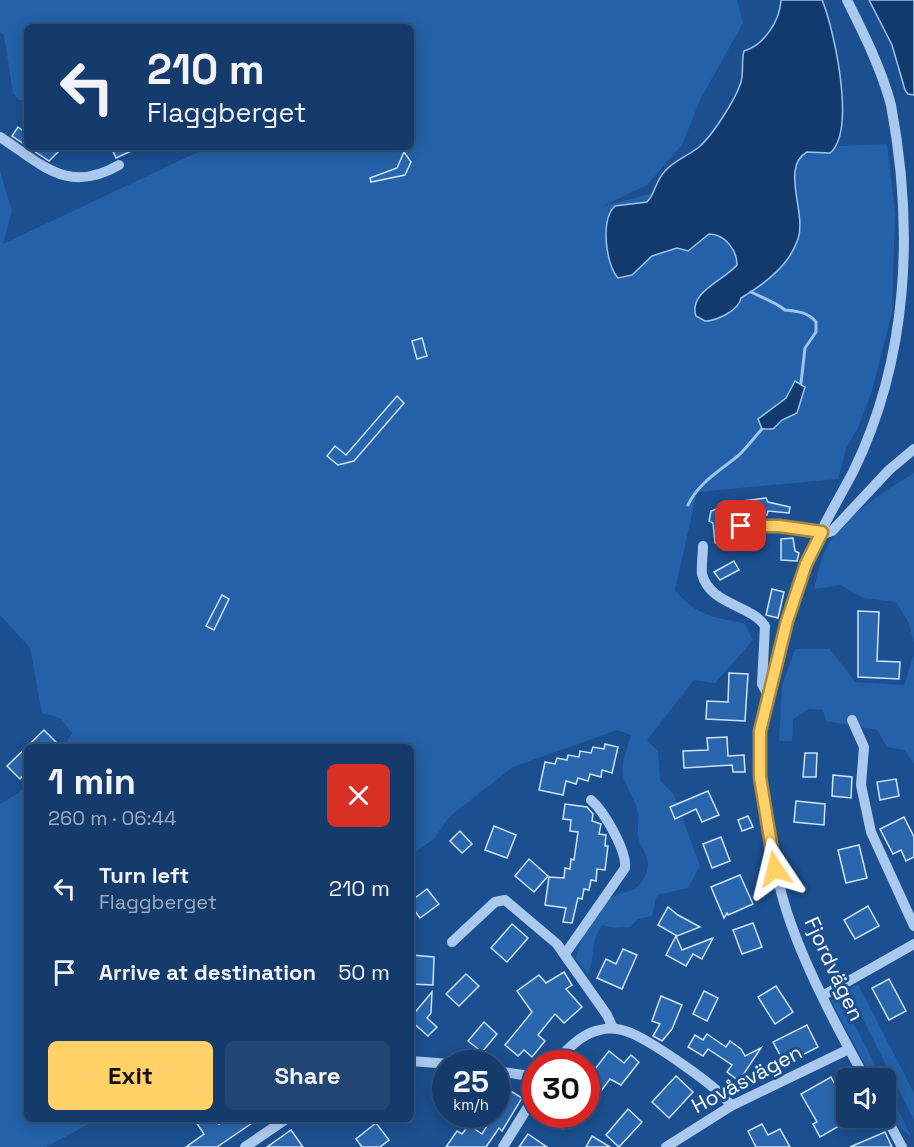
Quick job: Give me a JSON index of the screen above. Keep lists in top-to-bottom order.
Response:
{
  "streets": {
    "street": ["Fjordvägen", "Hovåsvägen"]
  },
  "crossings": [
    ["Fjordvägen", "Hovåsvägen"]
  ],
  "page": {
    "turn": ["210 m", "Flaggberget"],
    "heading": ["1 min", "260 m · 06:44"],
    "list": [
      {
        "name": "Turn left",
        "note": "Flaggberget",
        "value": "210 m"
      },
      {
        "name": "Arrive at destination",
        "value": "50 m"
      }
    ],
    "buttons": ["Exit", "Share"],
    "speed": "25 km/h",
    "limit": "30"
  }
}
